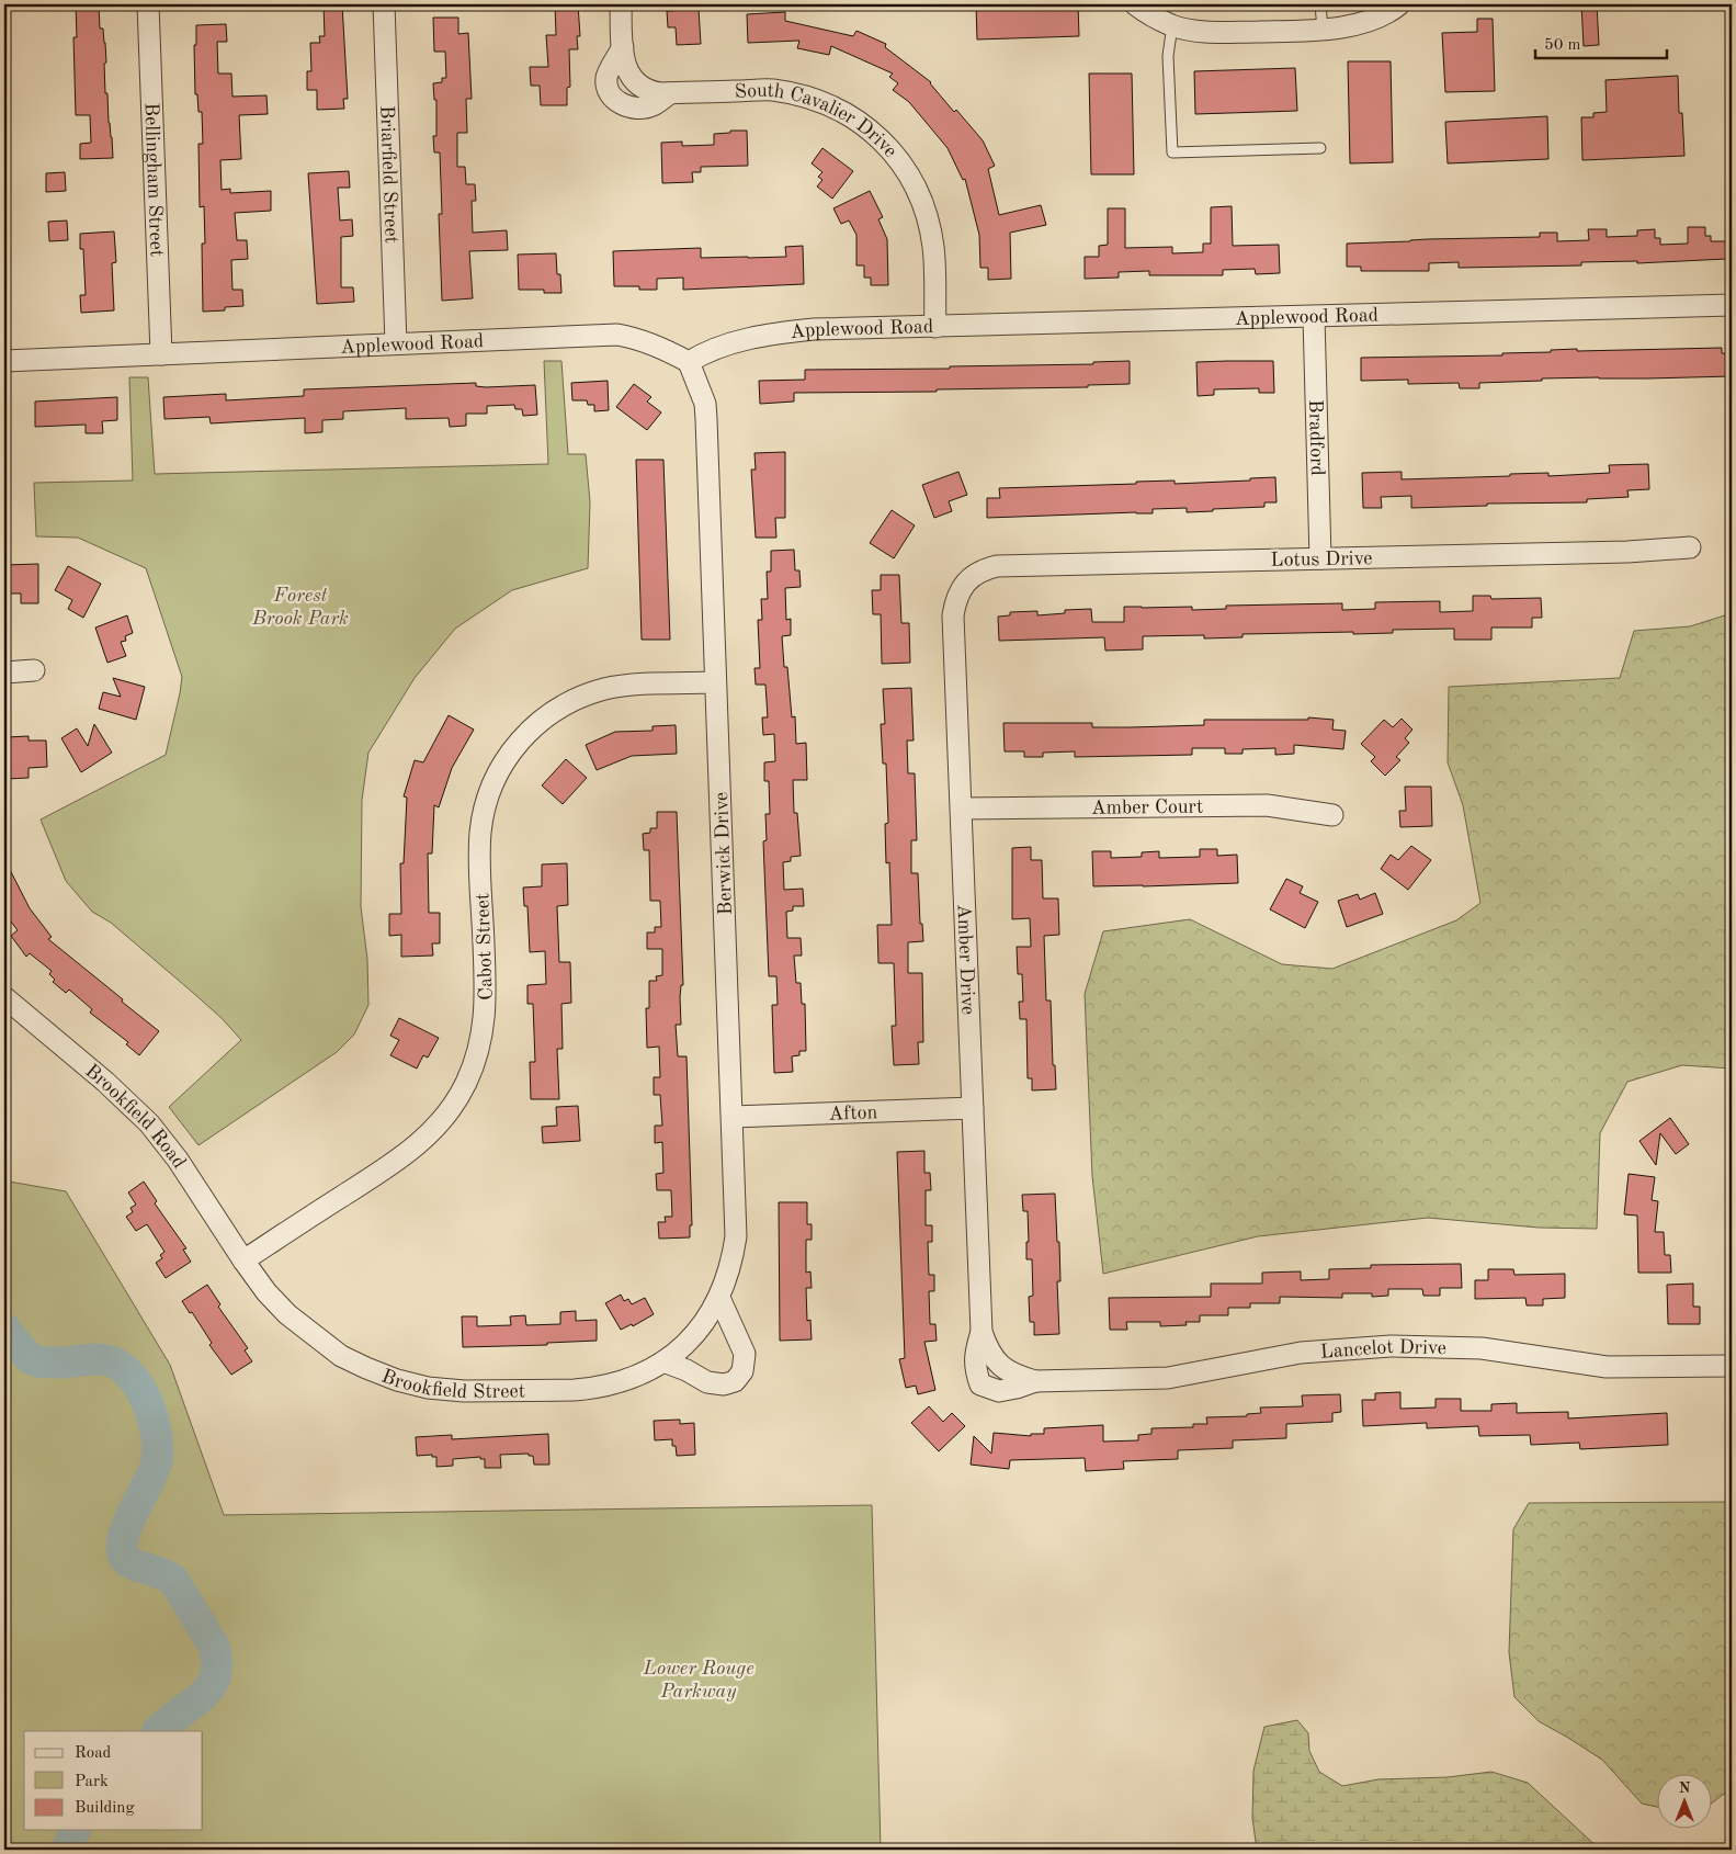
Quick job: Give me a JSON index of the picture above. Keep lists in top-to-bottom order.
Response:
{
  "streets": {
    "street": [
      "South Cavalier Drive",
      "Briarfield Street",
      "Bellingham Street",
      "Applewood Road",
      "Bradford",
      "Lotus Drive",
      "Amber Court",
      "Berwick Drive",
      "Cabot Street",
      "Amber Drive",
      "Afton",
      "Brookfield Road",
      "Lancelot Drive",
      "Brookfield Street"
    ]
  },
  "crossings": [
    ["South Cavalier Drive", "Applewood Road"],
    ["Briarfield Street", "Applewood Road"],
    ["Bellingham Street", "Applewood Road"],
    ["Applewood Road", "Bradford"],
    ["Applewood Road", "Berwick Drive"],
    ["Bradford", "Lotus Drive"],
    ["Lotus Drive", "Amber Drive"],
    ["Amber Court", "Amber Drive"],
    ["Berwick Drive", "Cabot Street"],
    ["Berwick Drive", "Afton"],
    ["Berwick Drive", "Brookfield Street"],
    ["Cabot Street", "Brookfield Road"],
    ["Cabot Street", "Brookfield Street"],
    ["Amber Drive", "Afton"],
    ["Amber Drive", "Lancelot Drive"],
    ["Brookfield Road", "Brookfield Street"]
  ],
  "parks": ["Forest Brook Park", "Lower Rouge Parkway"],
  "legend": ["Road", "Park", "Building"],
  "scale_bar": "50 m",
  "north": "top"
}
